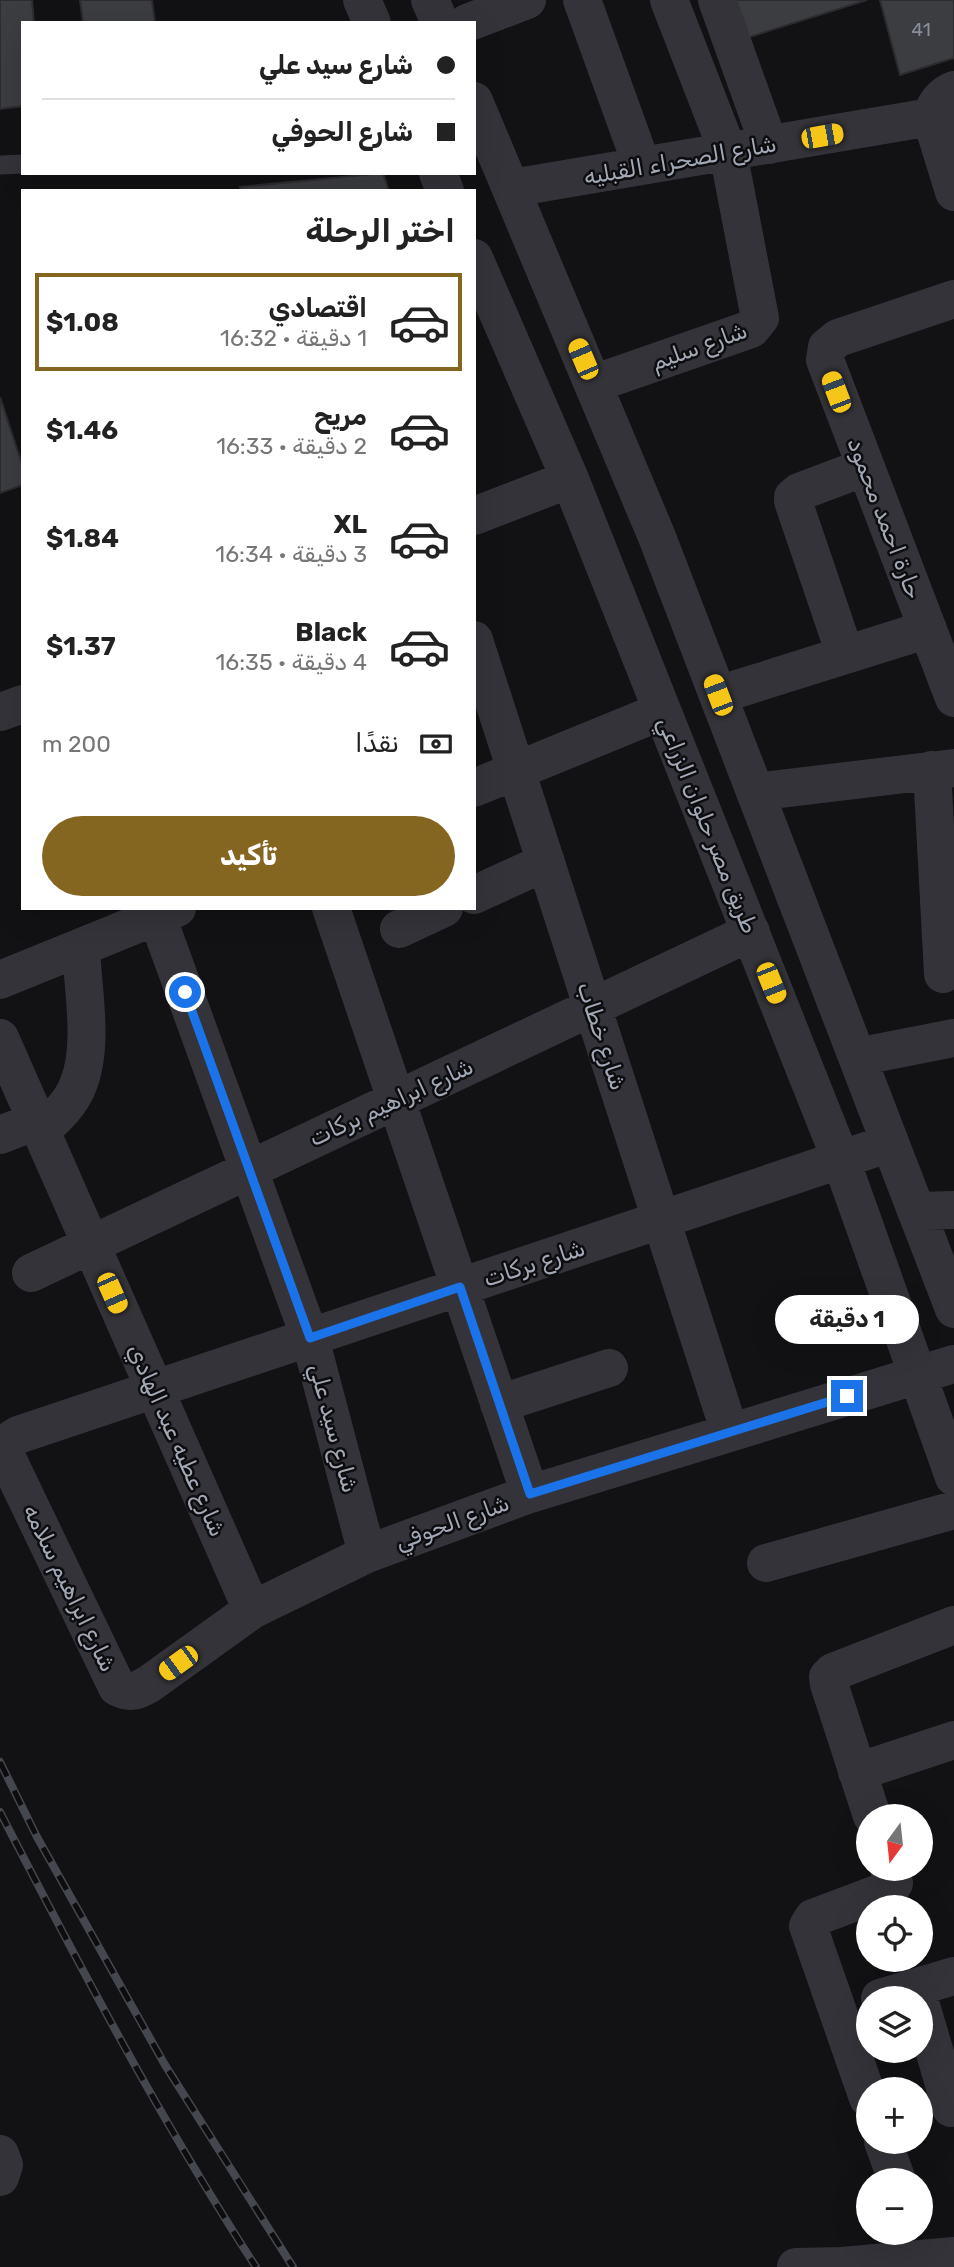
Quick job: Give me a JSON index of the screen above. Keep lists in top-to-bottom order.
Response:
{
  "streets": {
    "street": [
      "شارع الصحراء القبليه",
      "شارع سليم",
      "حارة احمد محمود",
      "طريق مصر حلوان الزراعي",
      "شارع خطاب",
      "شارع ابراهيم بركات",
      "شارع بركات",
      "شارع سيد علي",
      "شارع عطيه عبد الهادي",
      "شارع الحوفي",
      "شارع ابراهيم سلامه"
    ]
  },
  "crossings": [
    ["شارع الصحراء القبليه", "شارع سليم"],
    ["طريق مصر حلوان الزراعي", "شارع ابراهيم بركات"],
    ["طريق مصر حلوان الزراعي", "شارع بركات"],
    ["طريق مصر حلوان الزراعي", "شارع الحوفي"],
    ["شارع خطاب", "شارع ابراهيم بركات"],
    ["شارع خطاب", "شارع بركات"],
    ["شارع خطاب", "شارع الحوفي"],
    ["شارع ابراهيم بركات", "شارع سيد علي"],
    ["شارع ابراهيم بركات", "شارع عطيه عبد الهادي"],
    ["شارع بركات", "شارع سيد علي"],
    ["شارع بركات", "شارع عطيه عبد الهادي"],
    ["شارع بركات", "شارع ابراهيم سلامه"],
    ["شارع سيد علي", "شارع الحوفي"],
    ["شارع عطيه عبد الهادي", "شارع الحوفي"],
    ["شارع الحوفي", "شارع ابراهيم سلامه"]
  ],
  "house_numbers": ["41"],
  "north": "bottom",
  "page": {
    "banner": ["شارع سيد علي", "شارع الحوفي"],
    "heading": "اختر الرحلة",
    "list": [
      {
        "name": "اقتصادي",
        "note": "1 دقيقة · 16:32",
        "value": "$1.08"
      },
      {
        "name": "مريح",
        "note": "2 دقيقة · 16:33",
        "value": "$1.46"
      },
      {
        "name": "XL",
        "note": "3 دقيقة · 16:34",
        "value": "$1.84"
      },
      {
        "name": "Black",
        "note": "4 دقيقة · 16:35",
        "value": "$1.37"
      }
    ],
    "pay": ["نقدًا", "200 m"],
    "buttons": "تأكيد",
    "bubble": "1 دقيقة",
    "map_buttons": ["+", "−"]
  }
}
